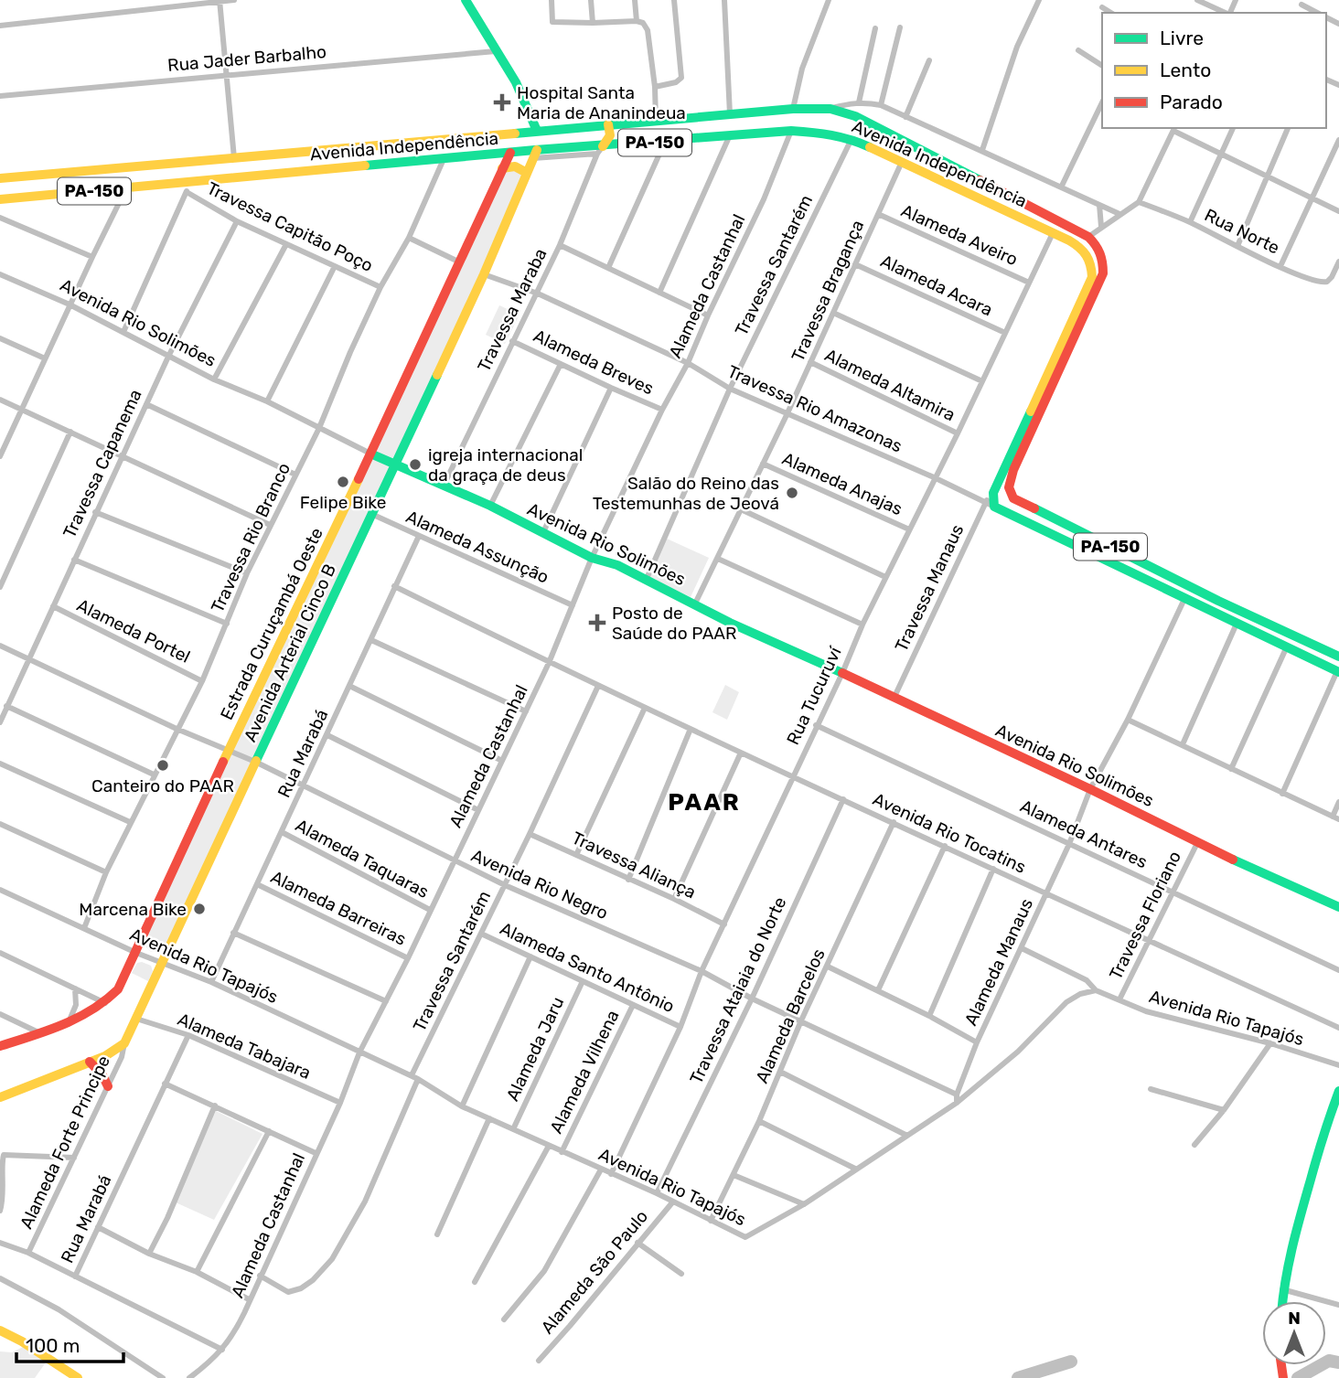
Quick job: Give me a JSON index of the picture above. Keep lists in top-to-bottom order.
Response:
{
  "streets": {
    "main road": [
      "PA-150",
      "Avenida Independência",
      "Avenida Rio Solimões",
      "Estrada Curuçambá Oeste",
      "Avenida Arterial Cinco B"
    ],
    "street": [
      "Rua Jader Barbalho",
      "Travessa Capitão Poço",
      "Rua Norte",
      "Alameda Aveiro",
      "Travessa Santarém",
      "Alameda Acara",
      "Alameda Castanhal",
      "Travessa Bragança",
      "Travessa Maraba",
      "Alameda Breves",
      "Alameda Altamira",
      "Travessa Rio Amazonas",
      "Travessa Capanema",
      "Alameda Anajas",
      "Travessa Rio Branco",
      "Alameda Assunção",
      "Travessa Manaus",
      "Alameda Portel",
      "Rua Tucuruví",
      "Rua Marabá",
      "Avenida Rio Tocatins",
      "Alameda Antares",
      "Alameda Taquaras",
      "Travessa Aliança",
      "Avenida Rio Negro",
      "Alameda Barreiras",
      "Travessa Floriano",
      "Alameda Manaus",
      "Avenida Rio Tapajós",
      "Alameda Santo Antônio",
      "Travessa Ataiaia do Norte",
      "Alameda Barcelos",
      "Alameda Tabajara",
      "Alameda Jaru",
      "Alameda Vilhena",
      "Alameda Forte Principe",
      "Alameda São Paulo"
    ]
  },
  "crossings": [
    ["PA-150", "Avenida Independência"],
    ["PA-150", "Travessa Rio Amazonas"],
    ["PA-150", "Travessa Manaus"],
    ["PA-150", "Alameda Manaus"],
    ["Avenida Independência", "Travessa Capitão Poço"],
    ["Avenida Independência", "Travessa Santarém"],
    ["Avenida Independência", "Alameda Castanhal"],
    ["Avenida Independência", "Travessa Bragança"],
    ["Avenida Independência", "Travessa Maraba"],
    ["Avenida Independência", "Travessa Rio Amazonas"],
    ["Avenida Independência", "Travessa Rio Branco"],
    ["Avenida Independência", "Travessa Manaus"],
    ["Avenida Independência", "Estrada Curuçambá Oeste"],
    ["Avenida Independência", "Avenida Arterial Cinco B"],
    ["Avenida Independência", "Rua Tucuruví"],
    ["Travessa Capitão Poço", "Travessa Capanema"],
    ["Travessa Capitão Poço", "Travessa Rio Branco"],
    ["Alameda Aveiro", "Travessa Bragança"],
    ["Alameda Aveiro", "Rua Tucuruví"],
    ["Travessa Santarém", "Alameda Castanhal"],
    ["Travessa Santarém", "Avenida Rio Solimões"],
    ["Travessa Santarém", "Travessa Rio Amazonas"],
    ["Travessa Santarém", "Avenida Rio Tocatins"],
    ["Travessa Santarém", "Travessa Aliança"],
    ["Travessa Santarém", "Avenida Rio Negro"],
    ["Travessa Santarém", "Avenida Rio Tapajós"],
    ["Travessa Santarém", "Alameda Santo Antônio"],
    ["Alameda Acara", "Travessa Bragança"],
    ["Alameda Acara", "Rua Tucuruví"],
    ["Alameda Castanhal", "Avenida Rio Solimões"],
    ["Alameda Castanhal", "Alameda Breves"],
    ["Alameda Castanhal", "Travessa Rio Amazonas"],
    ["Alameda Castanhal", "Alameda Assunção"],
    ["Alameda Castanhal", "Avenida Rio Tocatins"],
    ["Alameda Castanhal", "Alameda Taquaras"],
    ["Alameda Castanhal", "Avenida Rio Negro"],
    ["Alameda Castanhal", "Alameda Barreiras"],
    ["Alameda Castanhal", "Avenida Rio Tapajós"],
    ["Alameda Castanhal", "Alameda Tabajara"],
    ["Travessa Bragança", "Avenida Rio Solimões"],
    ["Travessa Bragança", "Alameda Altamira"],
    ["Travessa Bragança", "Travessa Rio Amazonas"],
    ["Travessa Bragança", "Alameda Anajas"],
    ["Travessa Maraba", "Avenida Rio Solimões"],
    ["Travessa Maraba", "Alameda Breves"],
    ["Travessa Maraba", "Travessa Rio Amazonas"],
    ["Avenida Rio Solimões", "Travessa Capanema"],
    ["Avenida Rio Solimões", "Travessa Rio Branco"],
    ["Avenida Rio Solimões", "Travessa Manaus"],
    ["Avenida Rio Solimões", "Estrada Curuçambá Oeste"],
    ["Avenida Rio Solimões", "Avenida Arterial Cinco B"],
    ["Avenida Rio Solimões", "Rua Tucuruví"],
    ["Avenida Rio Solimões", "Travessa Floriano"],
    ["Avenida Rio Solimões", "Alameda Manaus"],
    ["Alameda Altamira", "Rua Tucuruví"],
    ["Travessa Rio Amazonas", "Travessa Manaus"],
    ["Travessa Rio Amazonas", "Avenida Arterial Cinco B"],
    ["Travessa Rio Amazonas", "Rua Tucuruví"],
    ["Travessa Capanema", "Alameda Portel"],
    ["Travessa Capanema", "Avenida Rio Negro"],
    ["Alameda Anajas", "Rua Tucuruví"],
    ["Travessa Rio Branco", "Alameda Portel"],
    ["Travessa Rio Branco", "Avenida Rio Negro"],
    ["Travessa Rio Branco", "Avenida Rio Tapajós"],
    ["Alameda Assunção", "Avenida Arterial Cinco B"],
    ["Alameda Assunção", "Rua Marabá"],
    ["Estrada Curuçambá Oeste", "Avenida Rio Negro"],
    ["Estrada Curuçambá Oeste", "Avenida Rio Tapajós"],
    ["Avenida Arterial Cinco B", "Avenida Rio Negro"],
    ["Avenida Arterial Cinco B", "Avenida Rio Tapajós"],
    ["Avenida Arterial Cinco B", "Alameda Tabajara"],
    ["Avenida Arterial Cinco B", "Alameda Forte Principe"],
    ["Rua Tucuruví", "Avenida Rio Tocatins"],
    ["Rua Tucuruví", "Alameda Antares"],
    ["Rua Tucuruví", "Travessa Aliança"],
    ["Rua Tucuruví", "Avenida Rio Negro"],
    ["Rua Tucuruví", "Avenida Rio Tapajós"],
    ["Rua Tucuruví", "Alameda Santo Antônio"],
    ["Rua Marabá", "Avenida Rio Tocatins"],
    ["Rua Marabá", "Alameda Taquaras"],
    ["Rua Marabá", "Avenida Rio Negro"],
    ["Rua Marabá", "Alameda Barreiras"],
    ["Rua Marabá", "Avenida Rio Tapajós"],
    ["Rua Marabá", "Alameda Tabajara"],
    ["Avenida Rio Tocatins", "Travessa Floriano"],
    ["Avenida Rio Tocatins", "Alameda Manaus"],
    ["Avenida Rio Tocatins", "Travessa Ataiaia do Norte"],
    ["Avenida Rio Tocatins", "Alameda Barcelos"],
    ["Alameda Antares", "Travessa Floriano"],
    ["Alameda Antares", "Alameda Manaus"],
    ["Avenida Rio Negro", "Alameda Manaus"],
    ["Avenida Rio Negro", "Travessa Ataiaia do Norte"],
    ["Avenida Rio Negro", "Alameda Barcelos"],
    ["Travessa Floriano", "Avenida Rio Tapajós"],
    ["Avenida Rio Tapajós", "Travessa Ataiaia do Norte"],
    ["Avenida Rio Tapajós", "Alameda Barcelos"],
    ["Avenida Rio Tapajós", "Alameda Jaru"],
    ["Avenida Rio Tapajós", "Alameda Vilhena"],
    ["Avenida Rio Tapajós", "Alameda São Paulo"],
    ["Alameda Santo Antônio", "Alameda Jaru"],
    ["Alameda Santo Antônio", "Alameda Vilhena"]
  ],
  "districts": ["PAAR"],
  "places": {
    "health": ["Hospital Santa Maria de Ananindeua", "Posto de Saúde do PAAR"],
    "other": [
      "igreja internacional da graça de deus",
      "Felipe Bike",
      "Salão do Reino das Testemunhas de Jeová",
      "Canteiro do PAAR",
      "Marcena Bike"
    ]
  },
  "legend": ["Livre", "Lento", "Parado"],
  "scale_bar": "100 m",
  "north": "top"
}
